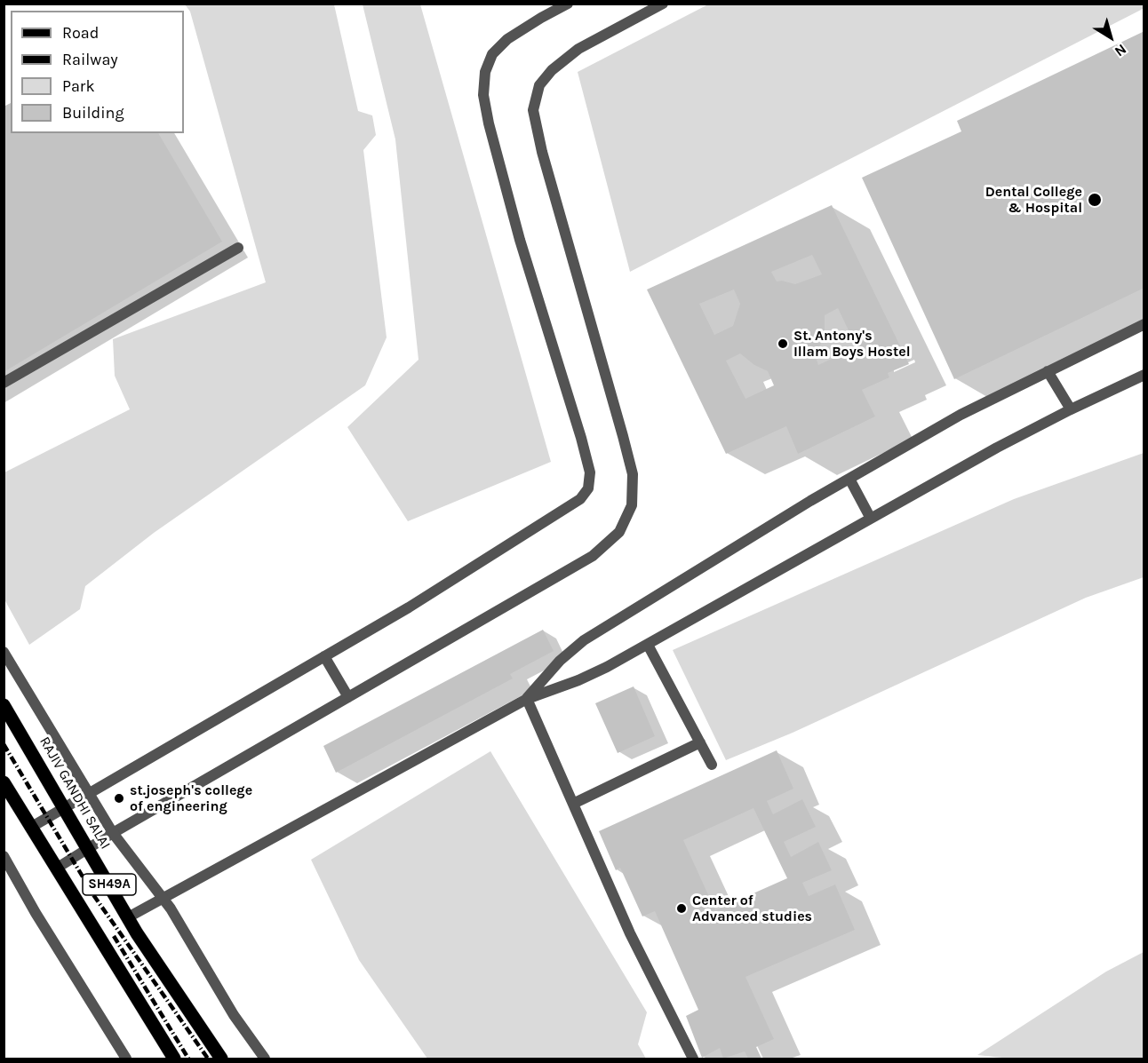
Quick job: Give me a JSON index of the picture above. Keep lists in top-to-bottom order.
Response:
{
  "streets": {
    "main road": ["RAJIV GANDHI SALAI", "SH49A"]
  },
  "places": [
    "Dental College & Hospital",
    "St. Antony's Illam Boys Hostel",
    "st.joseph's college of engineering",
    "Center of Advanced studies"
  ],
  "legend": [
    "Road",
    "Railway",
    "Park",
    "Building"
  ],
  "north": "bottom right"
}
